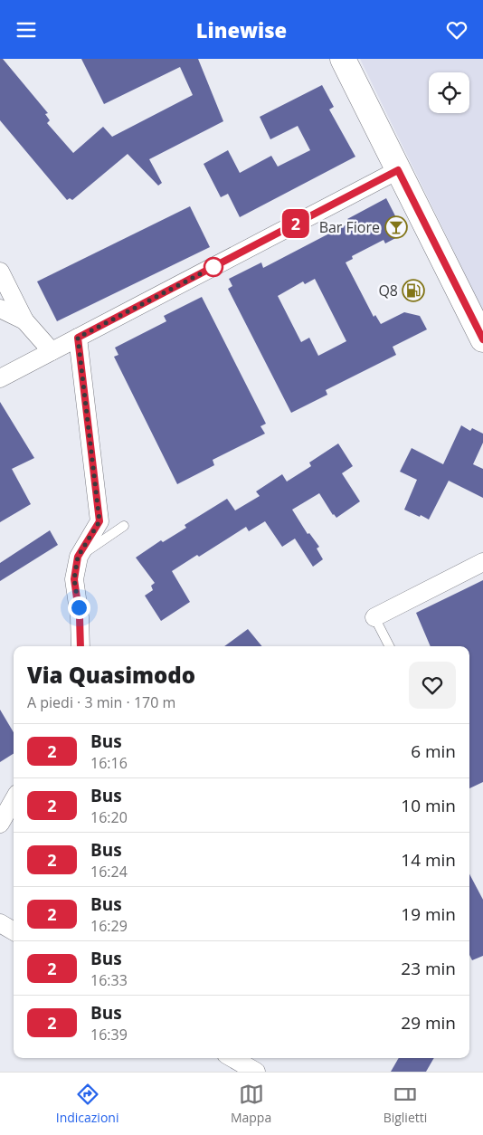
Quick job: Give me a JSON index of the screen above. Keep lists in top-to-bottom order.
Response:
{
  "places": {
    "bar": ["Bar Fiore"],
    "fuel station": ["Q8"]
  },
  "lines": ["bus line 2"],
  "page": {
    "header": "Linewise",
    "on_map": "2",
    "heading": ["Via Quasimodo", "A piedi · 3 min · 170 m"],
    "list": [
      {
        "mark": "2",
        "name": "Bus",
        "note": "16:16",
        "value": "6 min"
      },
      {
        "mark": "2",
        "name": "Bus",
        "note": "16:20",
        "value": "10 min"
      },
      {
        "mark": "2",
        "name": "Bus",
        "note": "16:24",
        "value": "14 min"
      },
      {
        "mark": "2",
        "name": "Bus",
        "note": "16:29",
        "value": "19 min"
      },
      {
        "mark": "2",
        "name": "Bus",
        "note": "16:33",
        "value": "23 min"
      },
      {
        "mark": "2",
        "name": "Bus",
        "note": "16:39",
        "value": "29 min"
      }
    ],
    "tabs": ["Indicazioni", "Mappa", "Biglietti"]
  }
}
